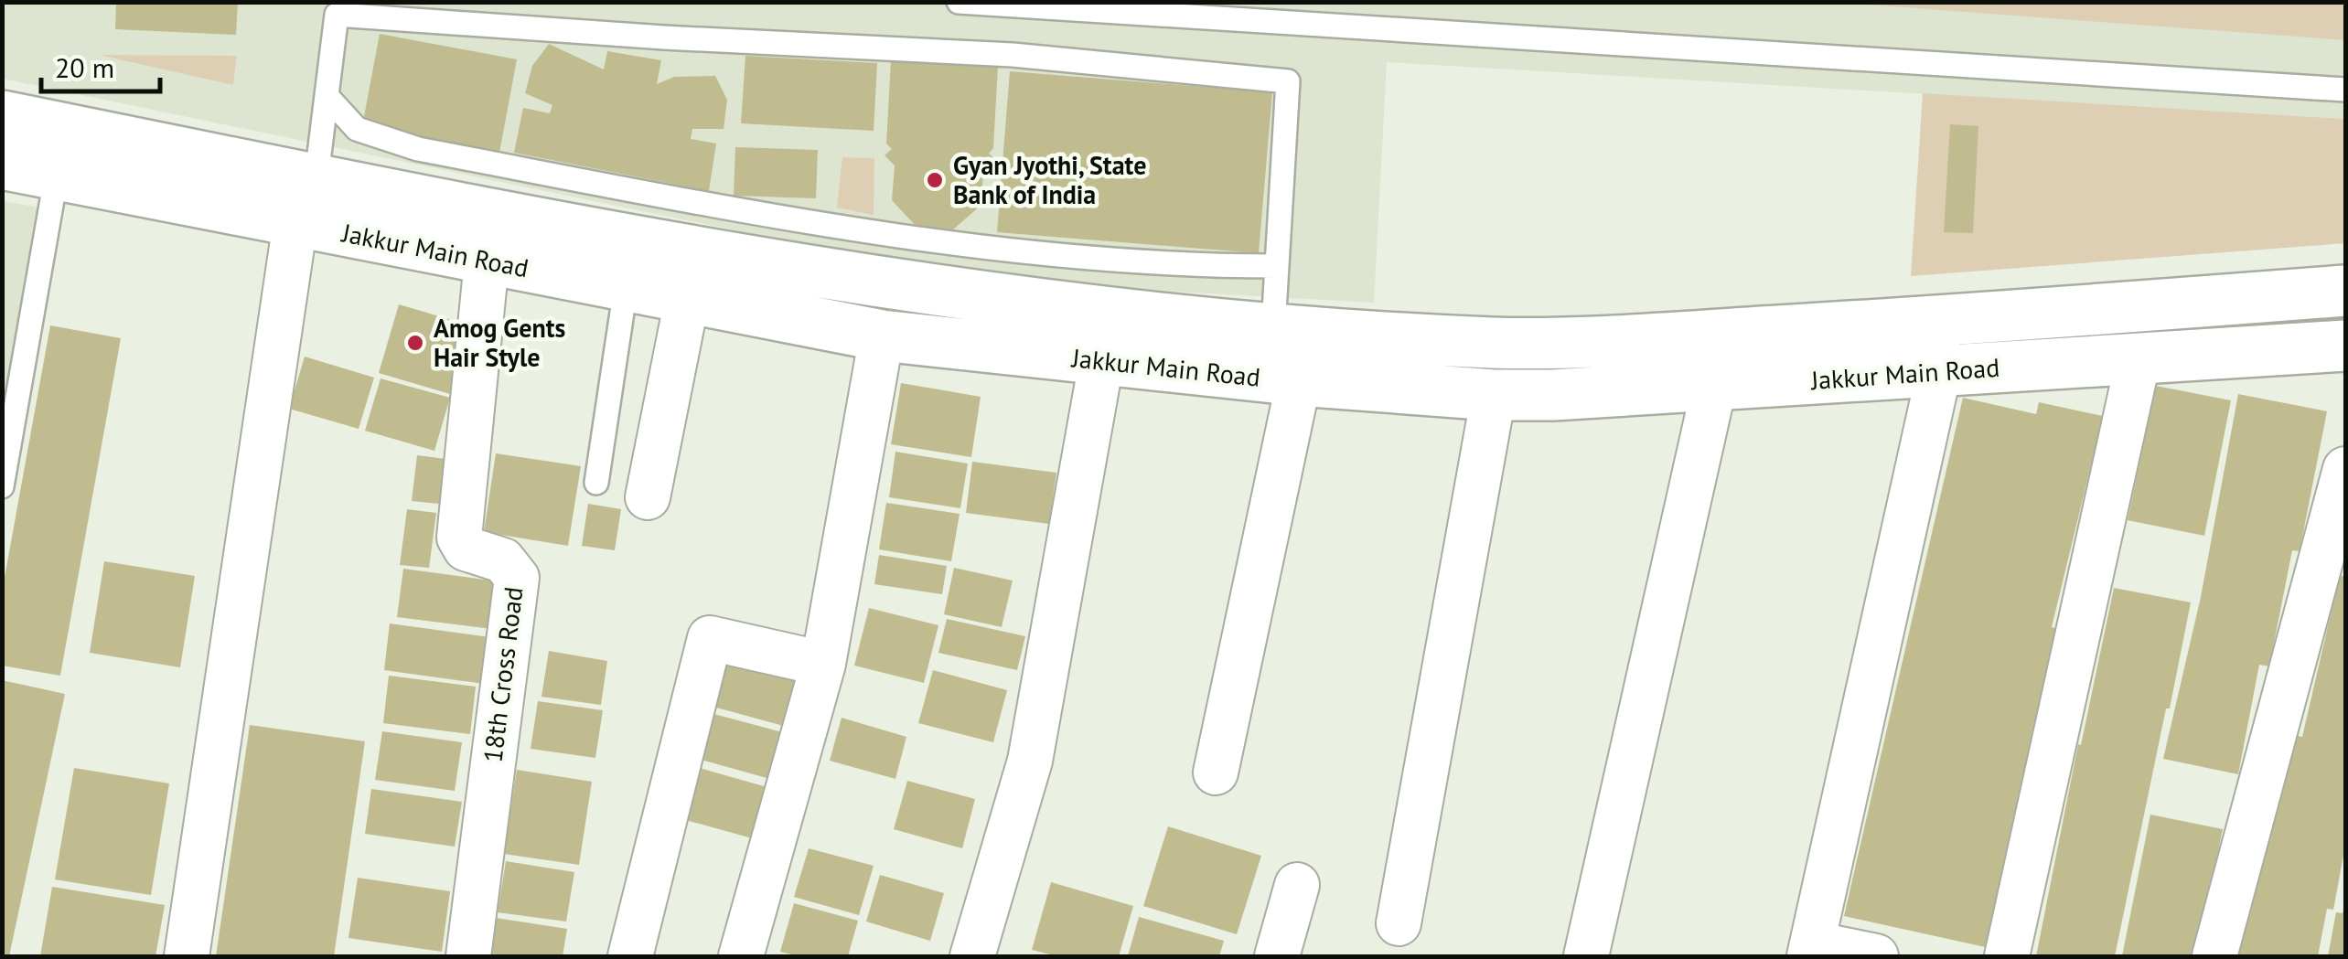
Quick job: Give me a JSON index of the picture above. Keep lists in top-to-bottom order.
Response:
{
  "streets": {
    "main road": ["Jakkur Main Road"],
    "street": ["18th Cross Road"]
  },
  "crossings": [
    ["Jakkur Main Road", "18th Cross Road"]
  ],
  "places": ["Gyan Jyothi, State Bank of India", "Amog Gents Hair Style"],
  "scale_bar": "20 m"
}
